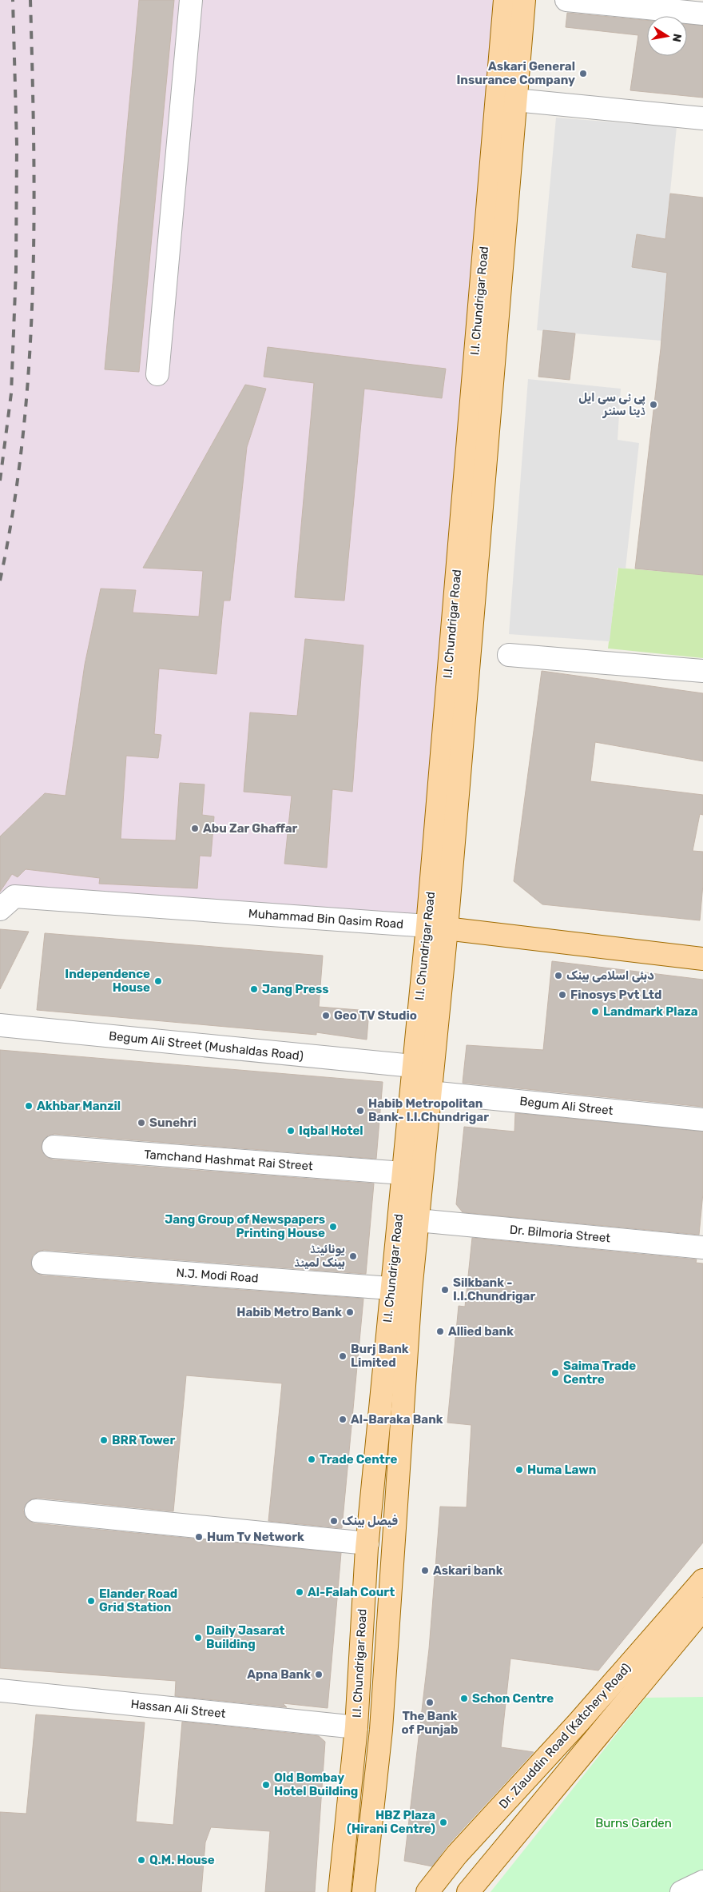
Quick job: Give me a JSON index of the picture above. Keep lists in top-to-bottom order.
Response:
{
  "streets": {
    "main road": ["I.I. Chundrigar Road", "Muhammad Bin Qasim Road", "Dr. Ziauddin Road (Katchery Road)"],
    "street": [
      "Begum Ali Street (Mushaldas Road)",
      "Begum Ali Street",
      "Tamchand Hashmat Rai Street",
      "Dr. Bilmoria Street",
      "N.J. Modi Road",
      "Hassan Ali Street"
    ]
  },
  "crossings": [
    ["I.I. Chundrigar Road", "Muhammad Bin Qasim Road"],
    ["I.I. Chundrigar Road", "Begum Ali Street (Mushaldas Road)"],
    ["I.I. Chundrigar Road", "Begum Ali Street"],
    ["I.I. Chundrigar Road", "Tamchand Hashmat Rai Street"],
    ["I.I. Chundrigar Road", "Dr. Bilmoria Street"],
    ["I.I. Chundrigar Road", "N.J. Modi Road"],
    ["I.I. Chundrigar Road", "Hassan Ali Street"]
  ],
  "parks": ["Burns Garden"],
  "places": [
    "Askari General Insurance Company",
    "پی ٹی سی ایل ڈیٹا سنٹر",
    "Abu Zar Ghaffar",
    "دبئی اسلامی بینک",
    "Independence House",
    "Jang Press",
    "Finosys Pvt Ltd",
    "Landmark Plaza",
    "Geo TV Studio",
    "Akhbar Manzil",
    "Habib Metropolitan Bank- I.I.Chundrigar",
    "Sunehri",
    "Iqbal Hotel",
    "Jang Group of Newspapers Printing House",
    "یونائیٹڈ بینک لمیٹڈ",
    "Silkbank - I.I.Chundrigar",
    "Habib Metro Bank",
    "Allied bank",
    "Burj Bank Limited",
    "Saima Trade Centre",
    "Al-Baraka Bank",
    "BRR Tower",
    "Trade Centre",
    "Huma Lawn",
    "فیصل بینک",
    "Hum Tv Network",
    "Askari bank",
    "Al-Falah Court",
    "Elander Road Grid Station",
    "Daily Jasarat Building",
    "Apna Bank",
    "Schon Centre",
    "The Bank of Punjab",
    "Old Bombay Hotel Building",
    "HBZ Plaza (Hirani Centre)",
    "Q.M. House"
  ],
  "north": "right"
}
